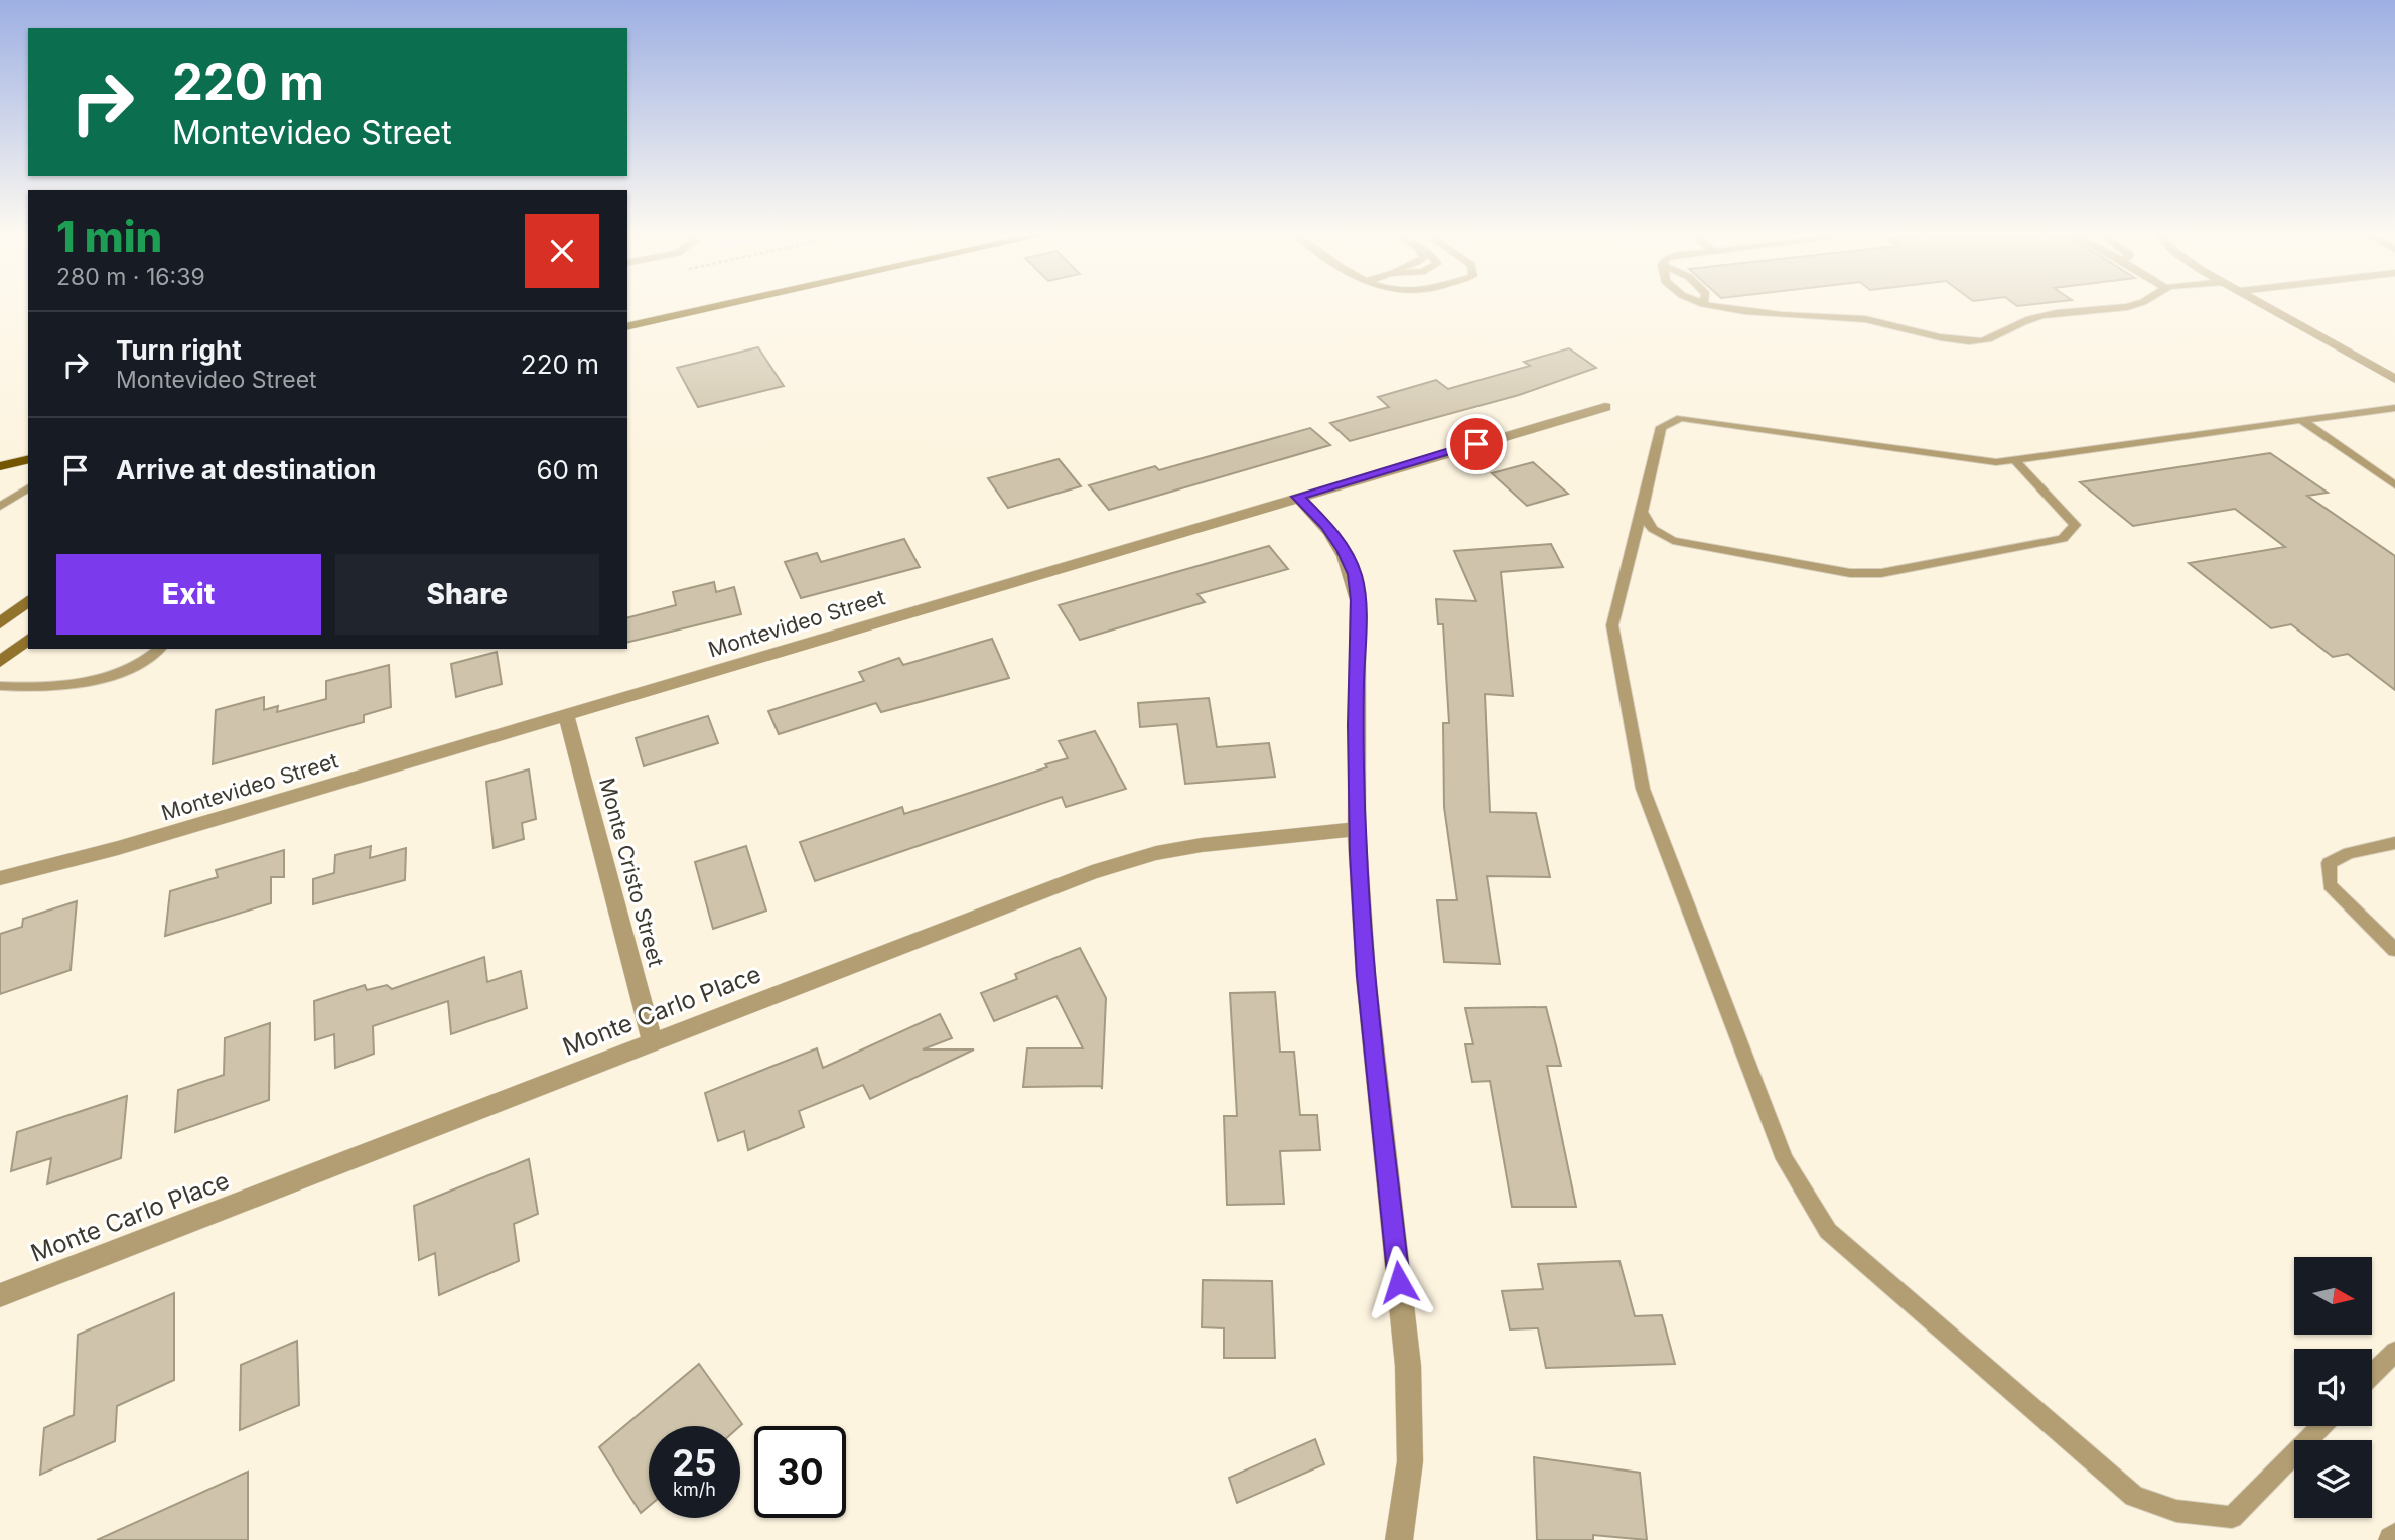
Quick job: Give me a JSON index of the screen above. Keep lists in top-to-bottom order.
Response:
{
  "streets": {
    "street": ["Montevideo Street", "Monte Cristo Street", "Monte Carlo Place"]
  },
  "crossings": [
    ["Montevideo Street", "Monte Cristo Street"],
    ["Monte Cristo Street", "Monte Carlo Place"]
  ],
  "north": "right",
  "page": {
    "turn": ["220 m", "Montevideo Street"],
    "heading": ["1 min", "280 m · 16:39"],
    "list": [
      {
        "name": "Turn right",
        "note": "Montevideo Street",
        "value": "220 m"
      },
      {
        "name": "Arrive at destination",
        "value": "60 m"
      }
    ],
    "buttons": ["Exit", "Share"],
    "speed": "25 km/h",
    "limit": "30"
  }
}
